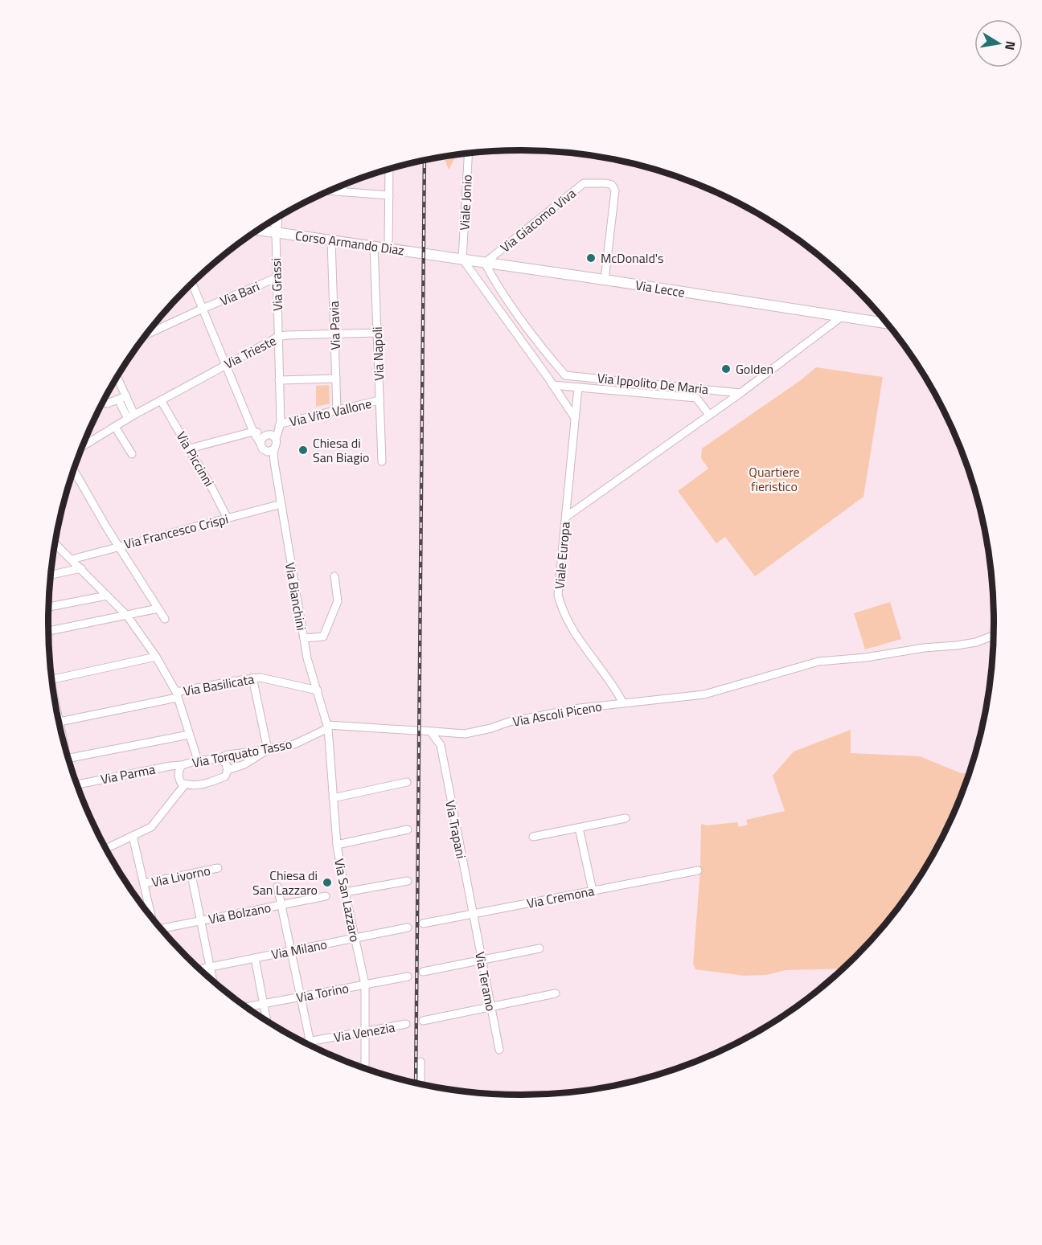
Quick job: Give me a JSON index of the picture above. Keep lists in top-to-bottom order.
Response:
{
  "streets": {
    "main road": ["Corso Armando Diaz", "Via Lecce"],
    "street": [
      "Viale Jonio",
      "Via Giacomo Viva",
      "Via Grassi",
      "Via Bari",
      "Via Pavia",
      "Via Trieste",
      "Via Napoli",
      "Via Ippolito De Maria",
      "Via Vito Vallone",
      "Via Piccinni",
      "Via Francesco Crispi",
      "Viale Europa",
      "Via Bianchini",
      "Via Basilicata",
      "Via Ascoli Piceno",
      "Via Torquato Tasso",
      "Via Parma",
      "Via Trapani",
      "Via Livorno",
      "Via Cremona",
      "Via San Lazzaro",
      "Via Bolzano",
      "Via Milano",
      "Via Teramo",
      "Via Torino",
      "Via Venezia"
    ]
  },
  "crossings": [
    ["Viale Jonio", "Via Lecce"],
    ["Via Giacomo Viva", "Via Lecce"],
    ["Corso Armando Diaz", "Via Grassi"],
    ["Corso Armando Diaz", "Via Lecce"],
    ["Corso Armando Diaz", "Via Pavia"],
    ["Corso Armando Diaz", "Via Napoli"],
    ["Via Grassi", "Via Bari"],
    ["Via Grassi", "Via Trieste"],
    ["Via Grassi", "Via Vito Vallone"],
    ["Via Grassi", "Via Bianchini"],
    ["Via Lecce", "Via Ippolito De Maria"],
    ["Via Pavia", "Via Trieste"],
    ["Via Pavia", "Via Vito Vallone"],
    ["Via Trieste", "Via Napoli"],
    ["Via Trieste", "Via Piccinni"],
    ["Via Napoli", "Via Vito Vallone"],
    ["Via Ippolito De Maria", "Viale Europa"],
    ["Via Piccinni", "Via Francesco Crispi"],
    ["Via Francesco Crispi", "Via Bianchini"],
    ["Viale Europa", "Via Ascoli Piceno"],
    ["Via Bianchini", "Via Basilicata"],
    ["Via Bianchini", "Via Torquato Tasso"],
    ["Via Bianchini", "Via San Lazzaro"],
    ["Via Ascoli Piceno", "Via Torquato Tasso"],
    ["Via Ascoli Piceno", "Via Trapani"],
    ["Via Torquato Tasso", "Via Parma"],
    ["Via Torquato Tasso", "Via San Lazzaro"],
    ["Via Trapani", "Via Cremona"],
    ["Via Trapani", "Via Teramo"],
    ["Via Cremona", "Via Teramo"],
    ["Via San Lazzaro", "Via Milano"],
    ["Via San Lazzaro", "Via Torino"],
    ["Via San Lazzaro", "Via Venezia"]
  ],
  "parks": ["Quartiere fieristico"],
  "places": [
    "McDonald's",
    "Golden",
    "Chiesa di San Biagio",
    "Chiesa di San Lazzaro"
  ],
  "north": "right"
}
